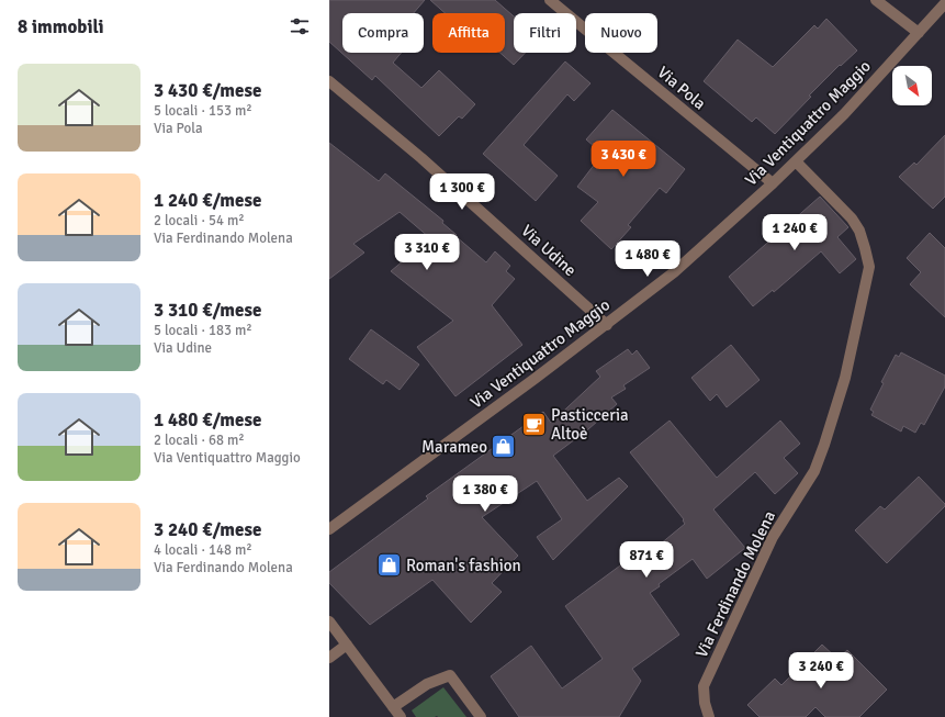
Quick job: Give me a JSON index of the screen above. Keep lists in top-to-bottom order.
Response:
{
  "streets": {
    "street": [
      "Via Pola",
      "Via Ventiquattro Maggio",
      "Via Udine",
      "Via Ferdinando Molena"
    ]
  },
  "crossings": [
    ["Via Pola", "Via Ventiquattro Maggio"],
    ["Via Ventiquattro Maggio", "Via Udine"],
    ["Via Ventiquattro Maggio", "Via Ferdinando Molena"]
  ],
  "places": {
    "cafe": ["Pasticceria Altoè"],
    "shop": ["Marameo", "Roman's fashion"]
  },
  "north": "bottom right",
  "page": {
    "heading": "8 immobili",
    "chip": [
      "Compra",
      "Affitta",
      "Filtri",
      "Nuovo"
    ],
    "list": [
      {
        "name": "3 430 €/mese",
        "note": "5 locali · 153 m² · Via Pola"
      },
      {
        "name": "1 240 €/mese",
        "note": "2 locali · 54 m² · Via Ferdinando Molena"
      },
      {
        "name": "3 310 €/mese",
        "note": "5 locali · 183 m² · Via Udine"
      },
      {
        "name": "1 480 €/mese",
        "note": "2 locali · 68 m² · Via Ventiquattro Maggio"
      },
      {
        "name": "3 240 €/mese",
        "note": "4 locali · 148 m² · Via Ferdinando Molena"
      }
    ],
    "price": [
      "3 430 €",
      "1 300 €",
      "1 240 €",
      "3 310 €",
      "1 480 €",
      "1 380 €",
      "871 €",
      "3 240 €"
    ]
  }
}
